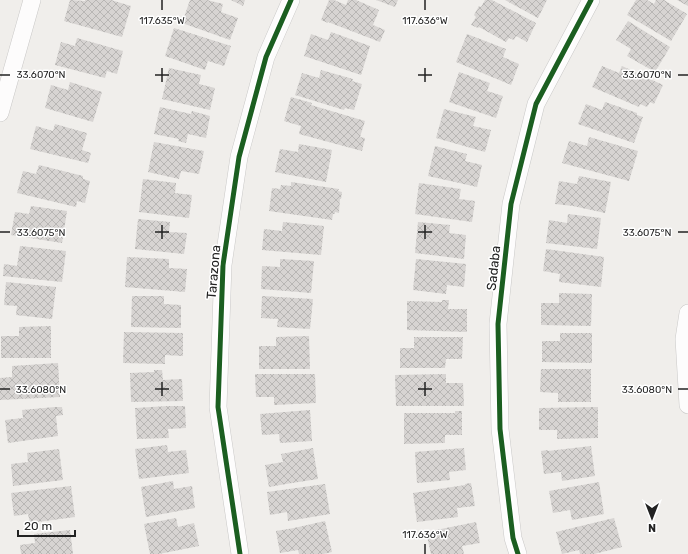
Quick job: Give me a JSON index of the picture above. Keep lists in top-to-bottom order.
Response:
{
  "streets": {
    "street": ["Sadaba", "Tarazona"]
  },
  "scale_bar": "20 m",
  "north": "bottom",
  "coordinates": [
    "117.635°W",
    "117.636°W",
    "33.6070°N",
    "33.6075°N",
    "33.6080°N"
  ]
}
